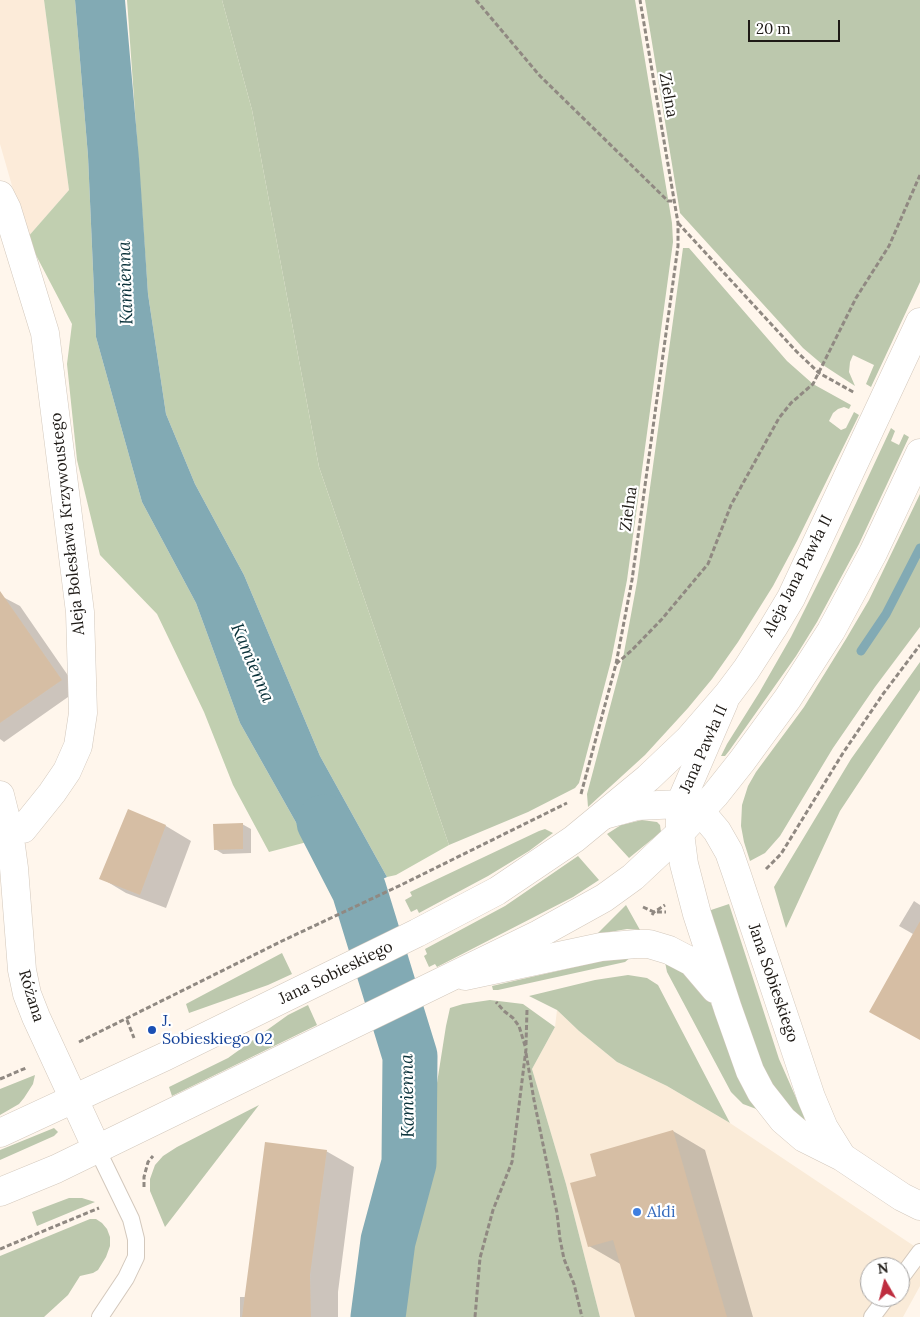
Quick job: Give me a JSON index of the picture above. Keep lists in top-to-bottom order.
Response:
{
  "streets": {
    "main road": [
      "Aleja Bolesława Krzywoustego",
      "Aleja Jana Pawła II",
      "Jana Pawła II",
      "Jana Sobieskiego",
      "Różana"
    ],
    "path": ["Zielna"]
  },
  "crossings": [
    ["Aleja Bolesława Krzywoustego", "Różana"],
    ["Aleja Jana Pawła II", "Jana Pawła II"],
    ["Aleja Jana Pawła II", "Jana Sobieskiego"],
    ["Jana Pawła II", "Jana Sobieskiego"],
    ["Jana Sobieskiego", "Różana"]
  ],
  "water": ["Kamienna"],
  "places": ["J. Sobieskiego 02", "Aldi"],
  "scale_bar": "20 m",
  "north": "top"
}
